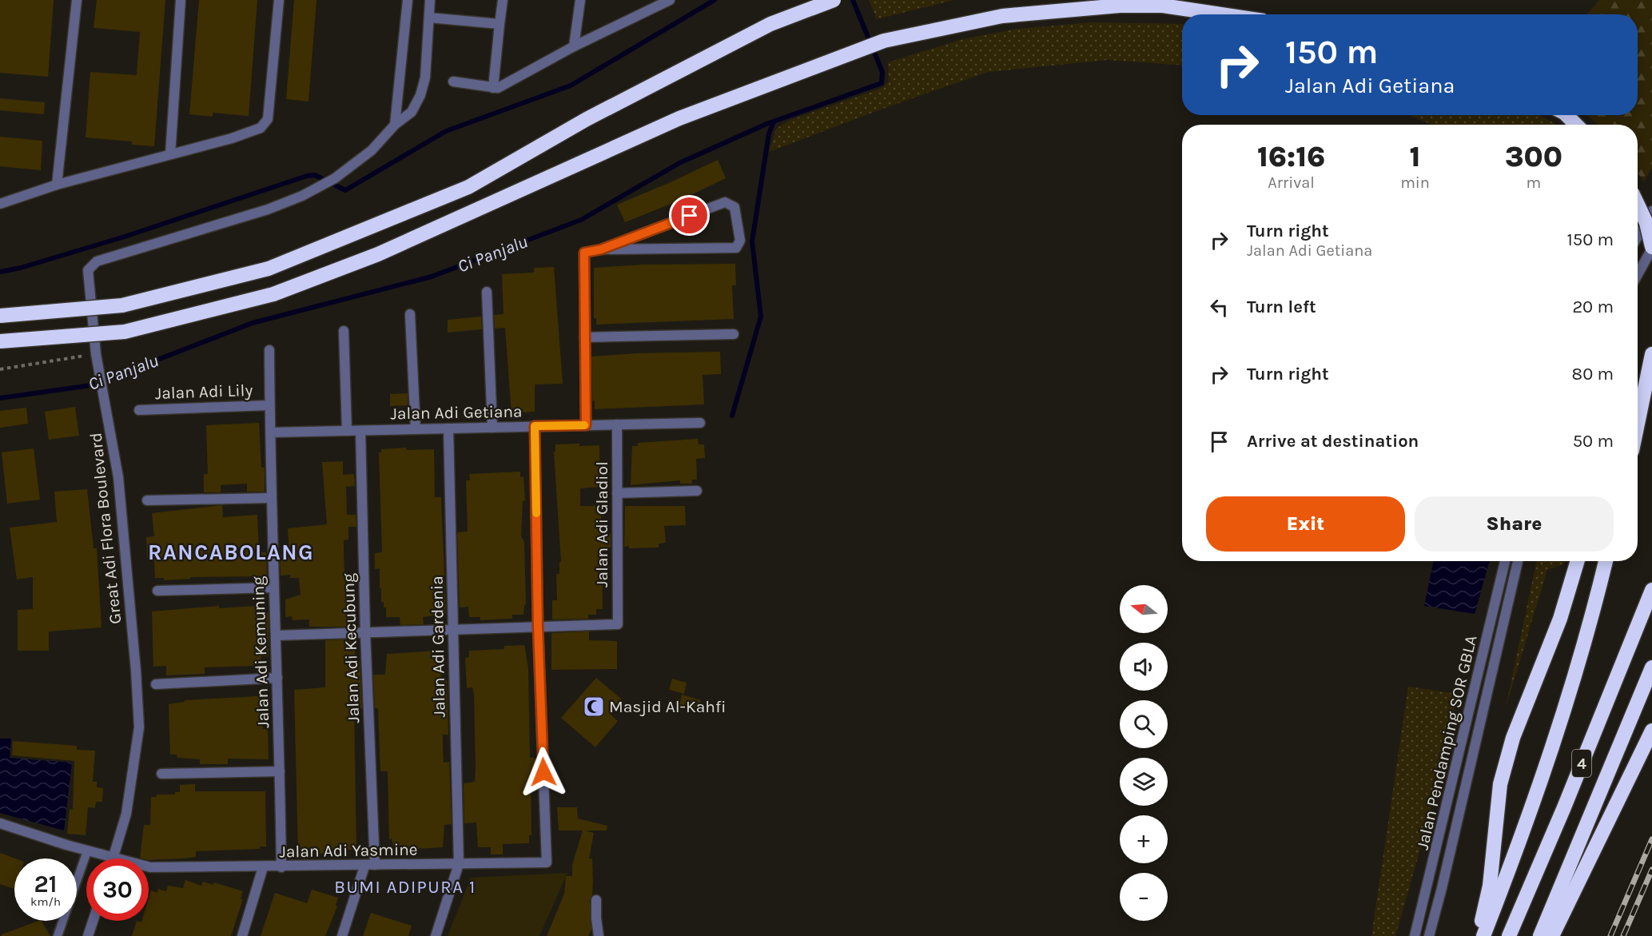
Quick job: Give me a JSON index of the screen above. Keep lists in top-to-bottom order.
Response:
{
  "streets": {
    "highway": ["4"],
    "street": [
      "Jalan Adi Lily",
      "Jalan Adi Getiana",
      "Jalan Adi Gladiol",
      "Great Adi Flora Boulevard",
      "Jalan Adi Gardenia",
      "Jalan Adi Kecubung",
      "Jalan Adi Kemuning",
      "Jalan Pendamping SOR GBLA",
      "Jalan Adi Yasmine"
    ]
  },
  "crossings": [
    ["Jalan Adi Lily", "Jalan Adi Kemuning"],
    ["Jalan Adi Getiana", "Jalan Adi Gladiol"],
    ["Jalan Adi Getiana", "Jalan Adi Gardenia"],
    ["Jalan Adi Getiana", "Jalan Adi Kecubung"],
    ["Jalan Adi Getiana", "Jalan Adi Kemuning"],
    ["Jalan Adi Gladiol", "Jalan Adi Yasmine"],
    ["Great Adi Flora Boulevard", "Jalan Adi Yasmine"],
    ["Jalan Adi Gardenia", "Jalan Adi Yasmine"],
    ["Jalan Adi Kecubung", "Jalan Adi Yasmine"],
    ["Jalan Adi Kemuning", "Jalan Adi Yasmine"]
  ],
  "districts": ["RANCABOLANG", "BUMI ADIPURA 1"],
  "water": ["Ci Panjalu"],
  "places": {
    "mosque": ["Masjid Al-Kahfi"]
  },
  "north": "left",
  "page": {
    "turn": ["150 m", "Jalan Adi Getiana"],
    "eta": [
      "16:16",
      "Arrival",
      "1",
      "min",
      "300",
      "m"
    ],
    "list": [
      {
        "name": "Turn right",
        "note": "Jalan Adi Getiana",
        "value": "150 m"
      },
      {
        "name": "Turn left",
        "value": "20 m"
      },
      {
        "name": "Turn right",
        "value": "80 m"
      },
      {
        "name": "Arrive at destination",
        "value": "50 m"
      }
    ],
    "buttons": ["Exit", "Share"],
    "map_buttons": ["+", "−"],
    "speed": "21 km/h",
    "limit": "30"
  }
}
